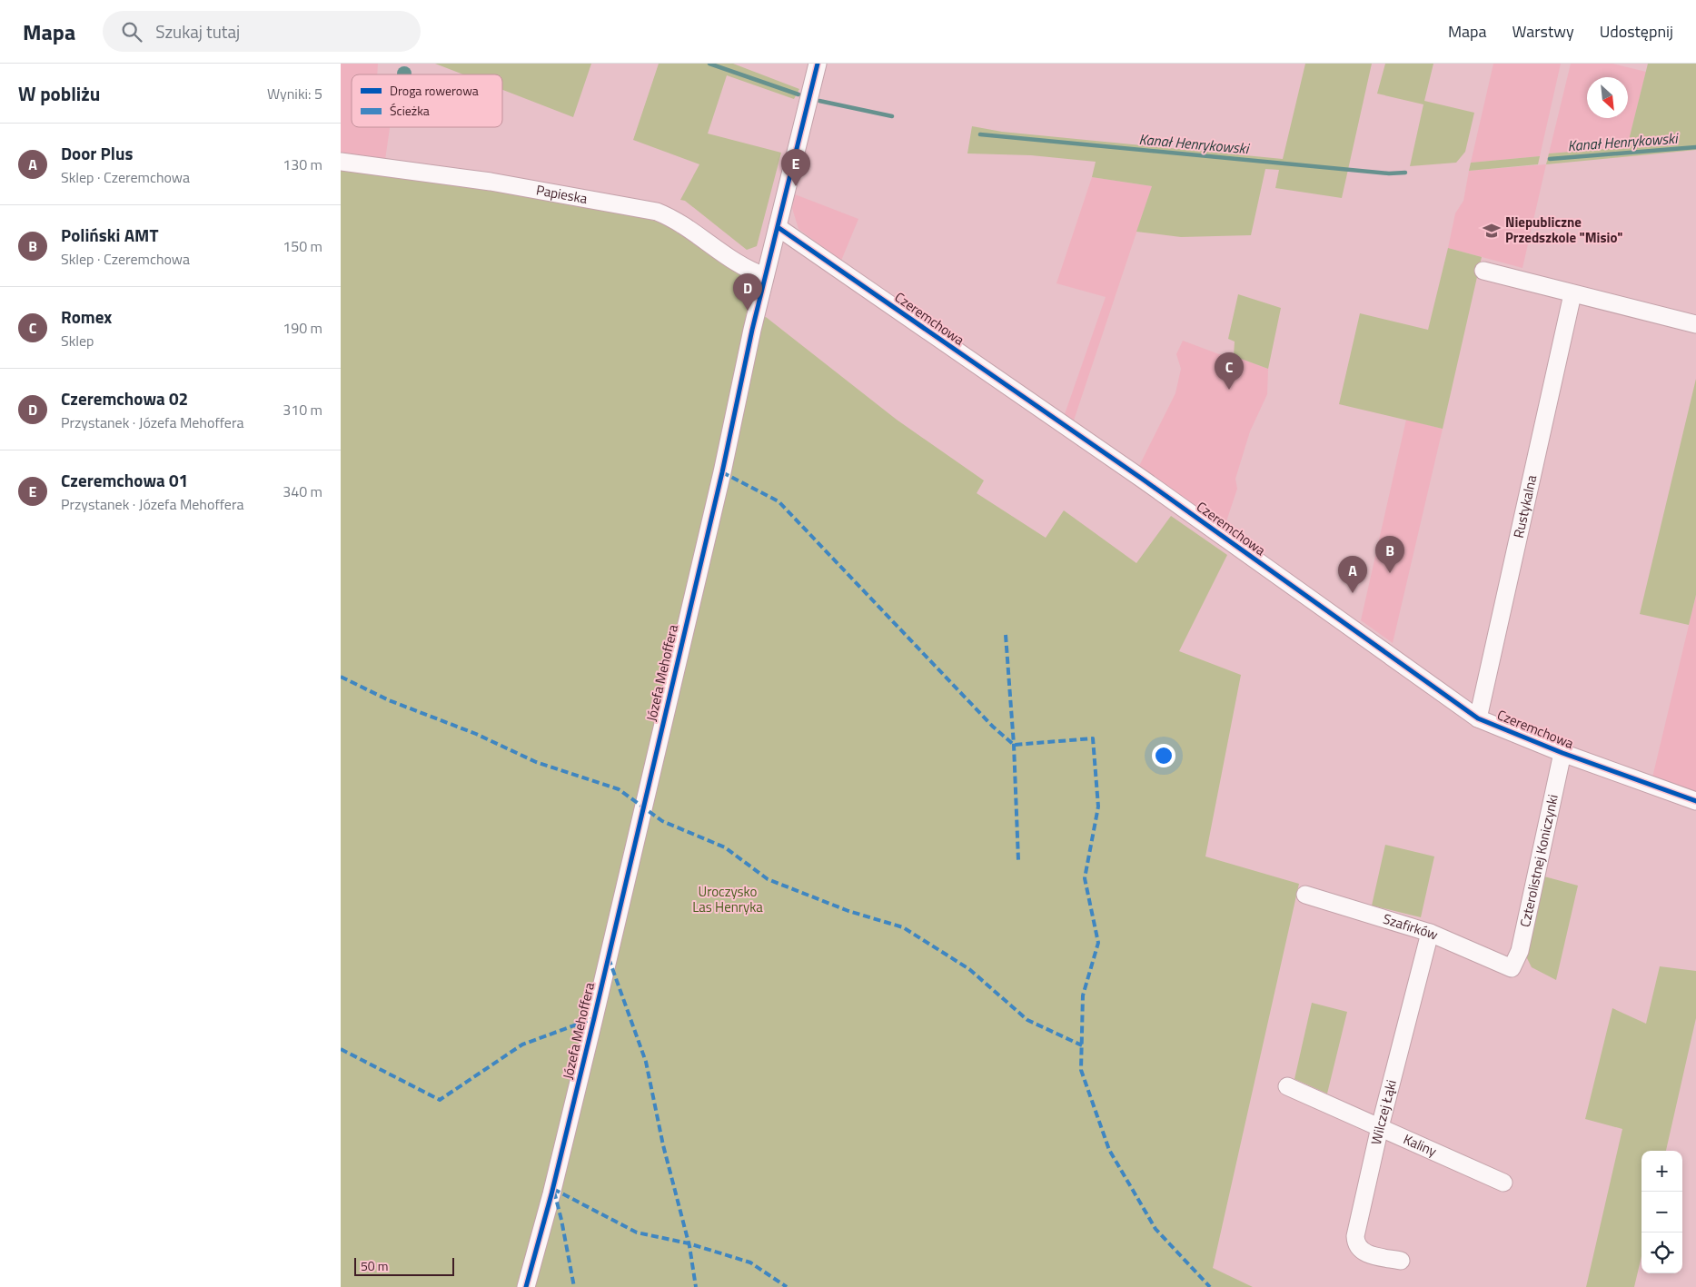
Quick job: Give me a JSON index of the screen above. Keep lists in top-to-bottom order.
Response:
{
  "streets": {
    "street": [
      "Papieska",
      "Czeremchowa",
      "Rustykalna",
      "Józefa Mehoffera",
      "Czterolistnej Koniczynki",
      "Szafirków",
      "Wilczej Łąki",
      "Kaliny"
    ]
  },
  "crossings": [
    ["Papieska", "Józefa Mehoffera"],
    ["Czeremchowa", "Rustykalna"],
    ["Czeremchowa", "Józefa Mehoffera"],
    ["Czeremchowa", "Czterolistnej Koniczynki"],
    ["Czterolistnej Koniczynki", "Szafirków"],
    ["Szafirków", "Wilczej Łąki"],
    ["Wilczej Łąki", "Kaliny"]
  ],
  "water": ["Kanał Henrykowski"],
  "parks": ["Uroczysko Las Henryka"],
  "places": {
    "school or university": ["Niepubliczne Przedszkole \"Misio\""]
  },
  "legend": ["Droga rowerowa", "Ścieżka"],
  "scale_bar": "50 m",
  "north": "bottom right",
  "page": {
    "header": "Mapa",
    "search": "Szukaj tutaj",
    "nav": ["Mapa", "Warstwy", "Udostępnij"],
    "heading": ["W pobliżu", "Wyniki: 5"],
    "list": [
      {
        "mark": "A",
        "name": "Door Plus",
        "note": "Sklep · Czeremchowa",
        "value": "130 m"
      },
      {
        "mark": "B",
        "name": "Poliński AMT",
        "note": "Sklep · Czeremchowa",
        "value": "150 m"
      },
      {
        "mark": "C",
        "name": "Romex",
        "note": "Sklep",
        "value": "190 m"
      },
      {
        "mark": "D",
        "name": "Czeremchowa 02",
        "note": "Przystanek · Józefa Mehoffera",
        "value": "310 m"
      },
      {
        "mark": "E",
        "name": "Czeremchowa 01",
        "note": "Przystanek · Józefa Mehoffera",
        "value": "340 m"
      }
    ],
    "pins": [
      "E",
      "D",
      "C",
      "B",
      "A"
    ],
    "map_buttons": ["+", "−"],
    "scale": "50 m"
  }
}
